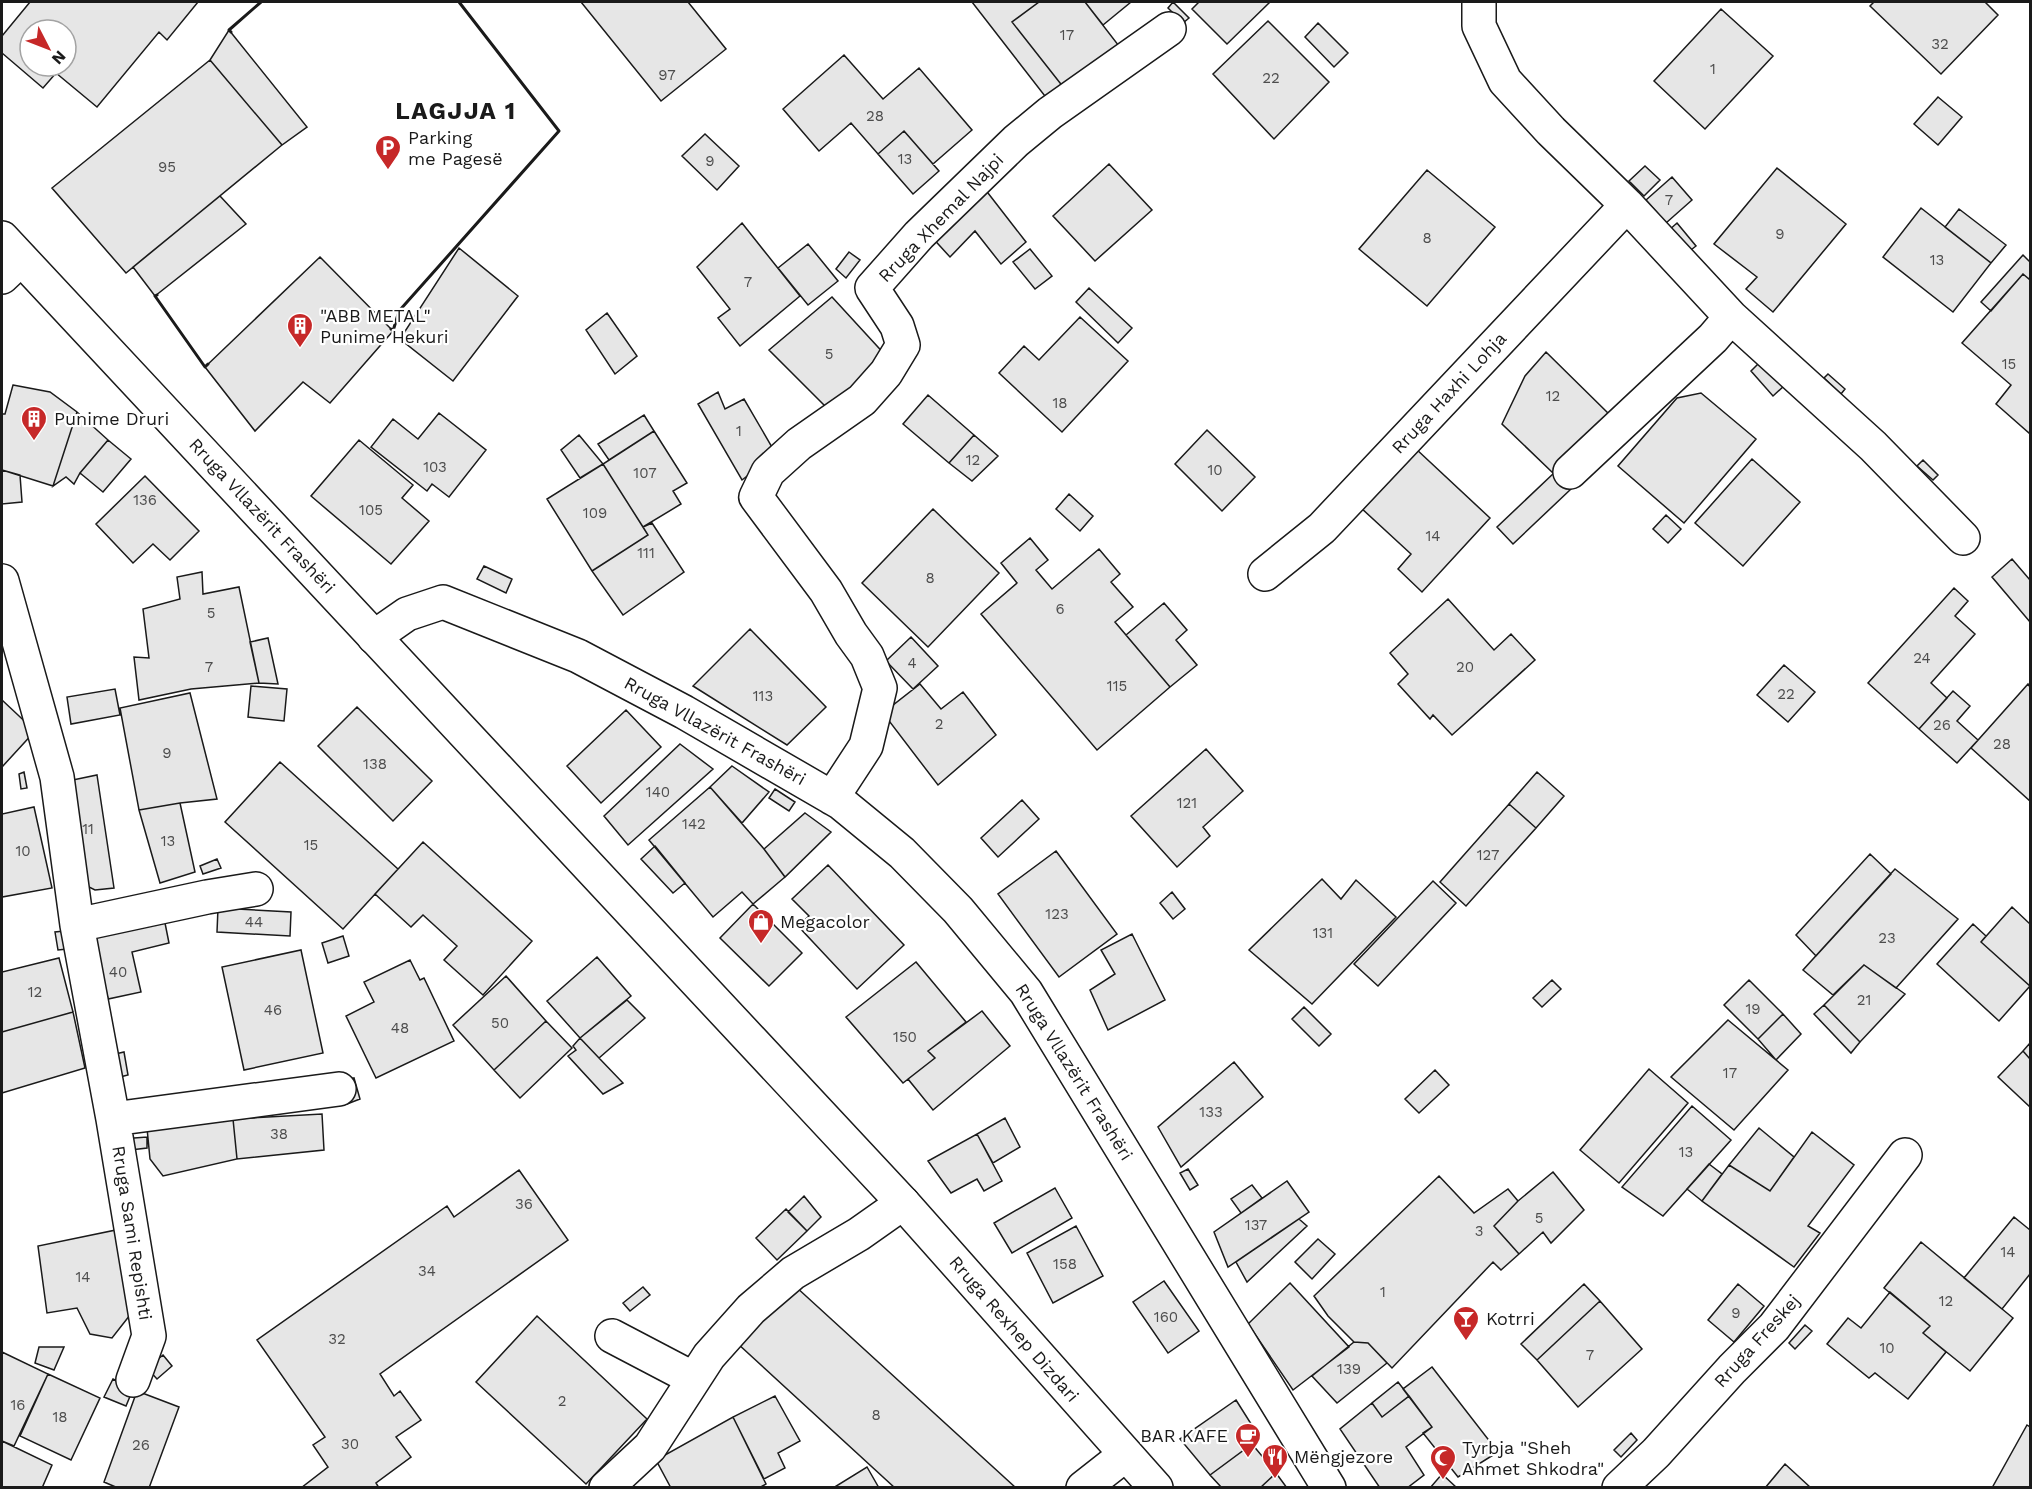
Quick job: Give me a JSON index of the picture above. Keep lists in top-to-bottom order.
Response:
{
  "streets": {
    "street": [
      "Rruga Xhemal Najpi",
      "Rruga Haxhi Lohja",
      "Rruga Vllazërit Frashëri",
      "Rruga Sami Repishti",
      "Rruga Rexhep Dizdari",
      "Rruga Freskej"
    ]
  },
  "crossings": [
    ["Rruga Xhemal Najpi", "Rruga Vllazërit Frashëri"],
    ["Rruga Vllazërit Frashëri", "Rruga Rexhep Dizdari"]
  ],
  "districts": ["LAGJJA 1"],
  "places": {
    "parking": ["Parking me Pagesë"],
    "building": ["\"ABB METAL\" Punime Hekuri", "Punime Druri"],
    "shop": ["Megacolor"],
    "bar": ["Kotrri"],
    "cafe": ["BAR KAFE"],
    "restaurant": ["Mëngjezore"],
    "mosque": ["Tyrbja \"Sheh Ahmet Shkodra\""]
  },
  "house_numbers": [
    "17",
    "32",
    "1",
    "97",
    "22",
    "28",
    "13",
    "9",
    "95",
    "7",
    "9",
    "8",
    "13",
    "7",
    "5",
    "15",
    "12",
    "18",
    "1",
    "12",
    "103",
    "10",
    "107",
    "136",
    "105",
    "109",
    "14",
    "111",
    "8",
    "6",
    "5",
    "24",
    "4",
    "7",
    "20",
    "115",
    "22",
    "113",
    "2",
    "26",
    "28",
    "9",
    "138",
    "140",
    "121",
    "142",
    "11",
    "13",
    "15",
    "10",
    "127",
    "123",
    "44",
    "131",
    "23",
    "40",
    "12",
    "21",
    "19",
    "46",
    "50",
    "48",
    "150",
    "17",
    "133",
    "38",
    "13",
    "36",
    "5",
    "137",
    "3",
    "14",
    "158",
    "34",
    "14",
    "1",
    "12",
    "9",
    "160",
    "32",
    "10",
    "7",
    "139",
    "2",
    "16",
    "8",
    "18",
    "30",
    "26"
  ],
  "north": "bottom right"
}
